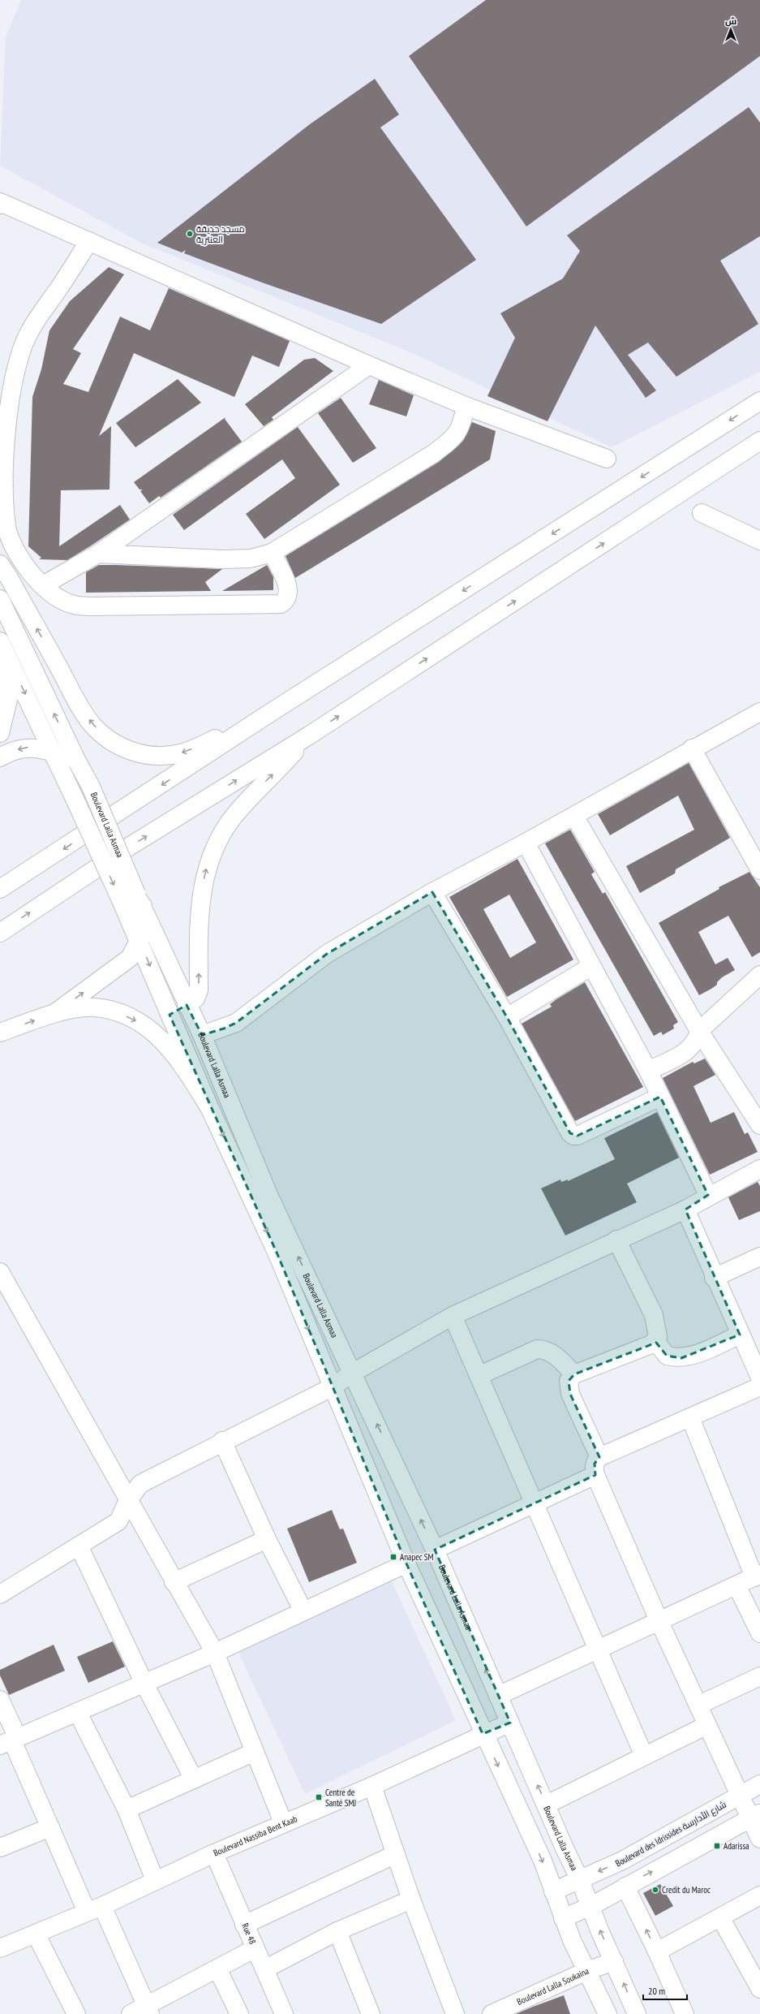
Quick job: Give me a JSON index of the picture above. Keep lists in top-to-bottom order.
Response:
{
  "streets": {
    "main road": [
      "Boulevard Lalla Asmaa",
      "Boulevard des Idrissides شارع الأدارسة",
      "Boulevard Nassiba Bent Kaab",
      "Rue 48",
      "Boulevard Lalla Soukaina"
    ]
  },
  "crossings": [
    ["Boulevard Lalla Asmaa", "Boulevard des Idrissides شارع الأدارسة"],
    ["Boulevard Lalla Asmaa", "Boulevard Nassiba Bent Kaab"],
    ["Boulevard Lalla Asmaa", "Boulevard Lalla Soukaina"],
    ["Boulevard Nassiba Bent Kaab", "Rue 48"]
  ],
  "places": {
    "other": ["مسجد حديقة العنترية", "Credit du Maroc"],
    "transit": ["Anapec SM", "Centre de Santé SMJ", "Adarissa"]
  },
  "scale_bar": "20 m",
  "north": "top"
}
